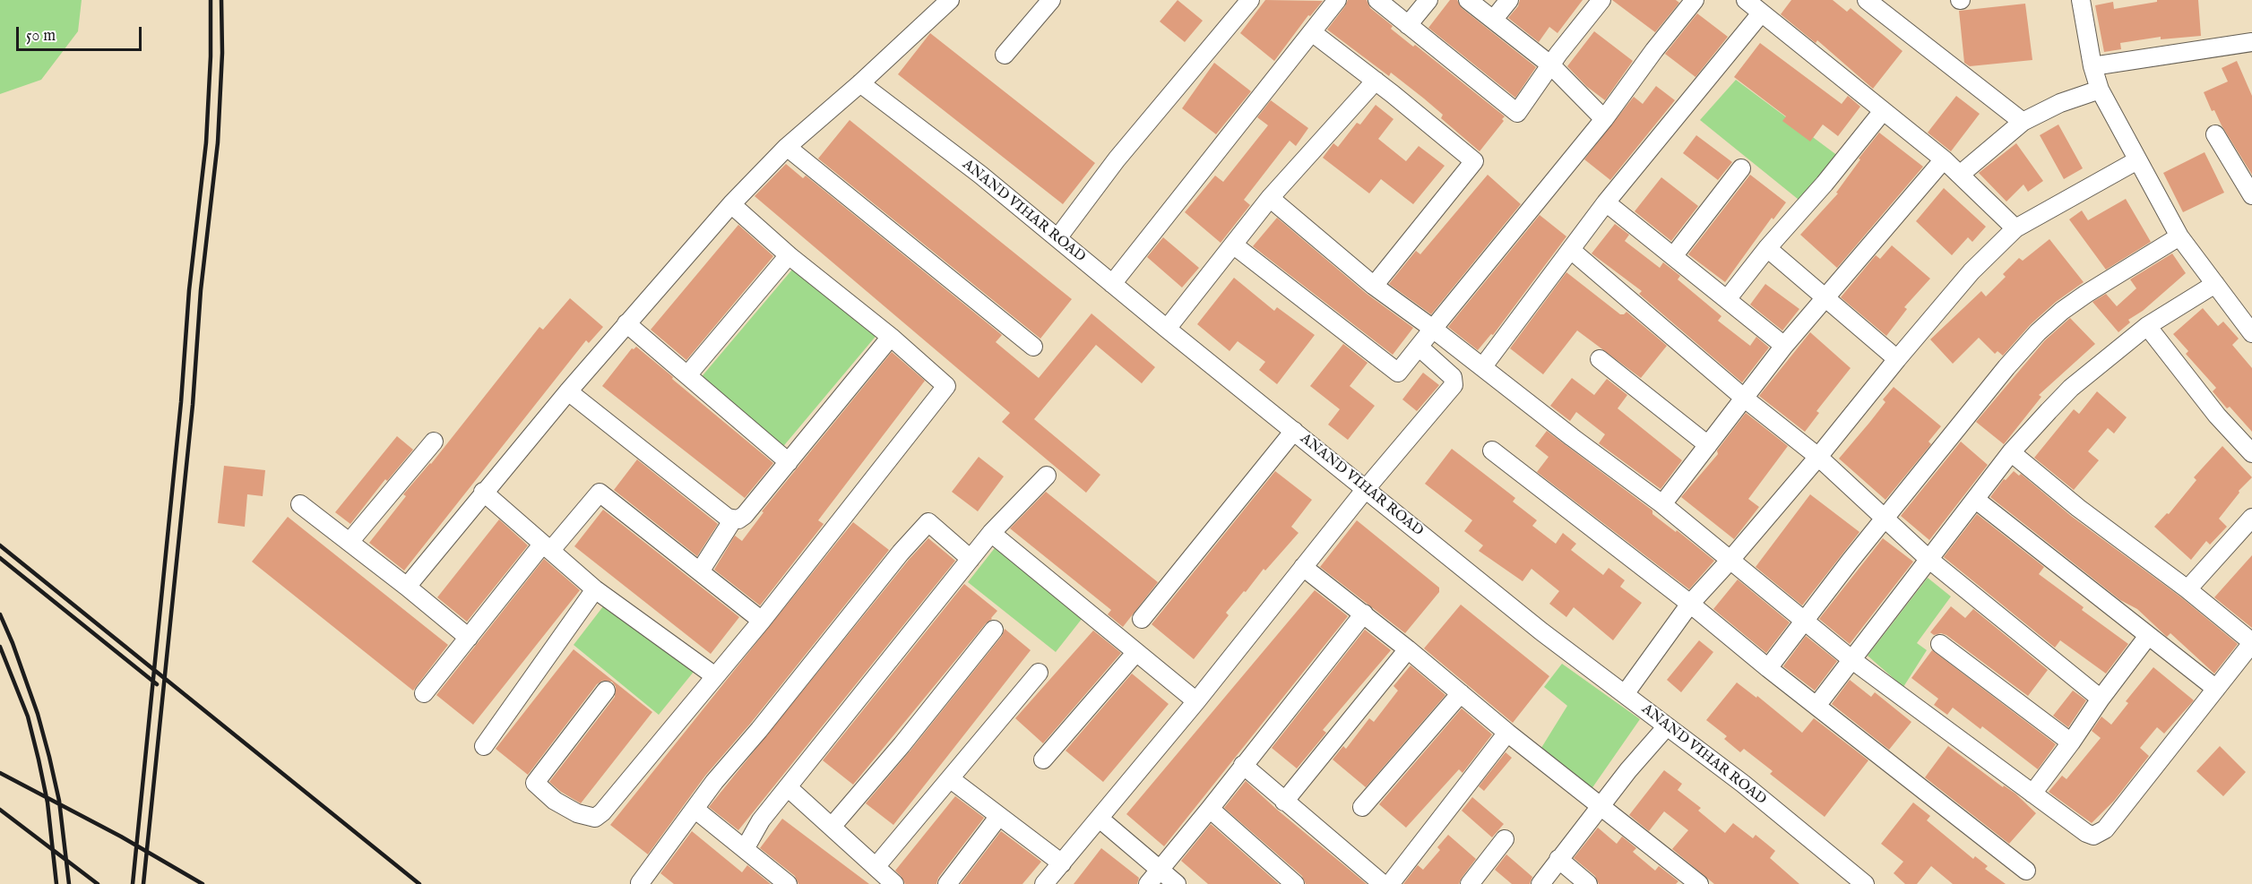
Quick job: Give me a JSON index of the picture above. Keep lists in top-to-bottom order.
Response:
{
  "streets": {
    "street": ["ANAND VIHAR ROAD"]
  },
  "scale_bar": "50 m"
}
